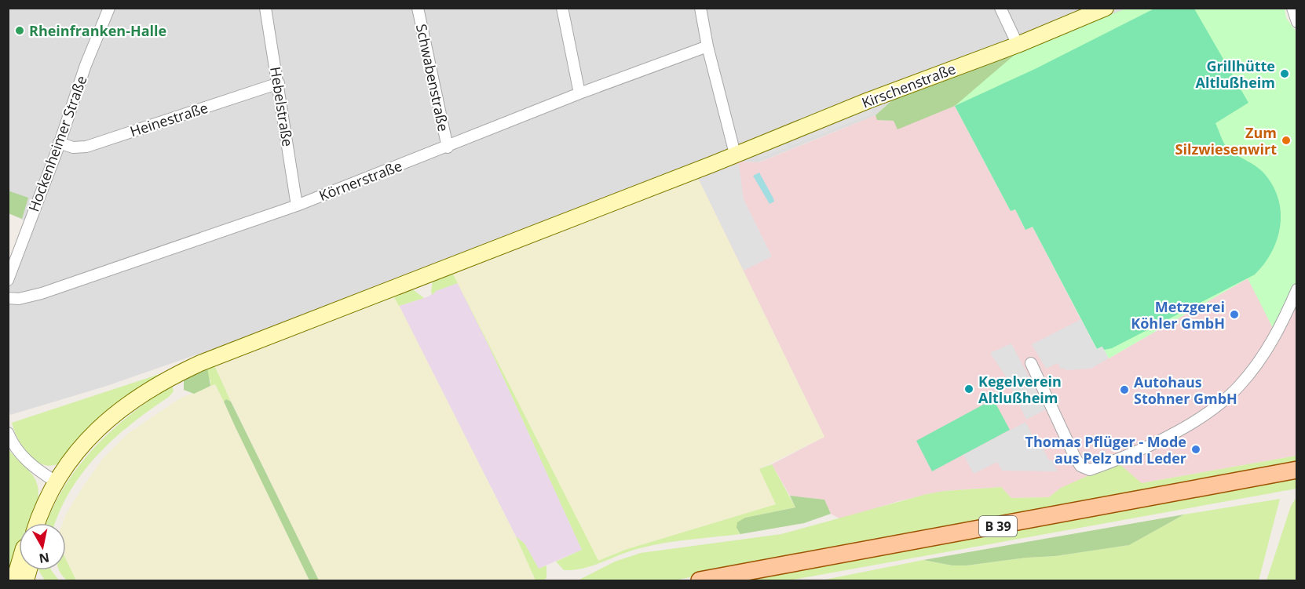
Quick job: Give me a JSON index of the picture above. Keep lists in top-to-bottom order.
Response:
{
  "streets": {
    "main road": ["B 39"],
    "street": [
      "Schwabenstraße",
      "Kirschenstraße",
      "Hebelstraße",
      "Heinestraße",
      "Hockenheimer Straße",
      "Körnerstraße"
    ]
  },
  "crossings": [
    ["Schwabenstraße", "Körnerstraße"],
    ["Hebelstraße", "Heinestraße"],
    ["Hebelstraße", "Körnerstraße"],
    ["Heinestraße", "Hockenheimer Straße"]
  ],
  "places": [
    "Rheinfranken-Halle",
    "Grillhütte Altlußheim",
    "Zum Silzwiesenwirt",
    "Metzgerei Köhler GmbH",
    "Kegelverein Altlußheim",
    "Autohaus Stohner GmbH",
    "Thomas Pflüger - Mode aus Pelz und Leder"
  ],
  "north": "bottom"
}
